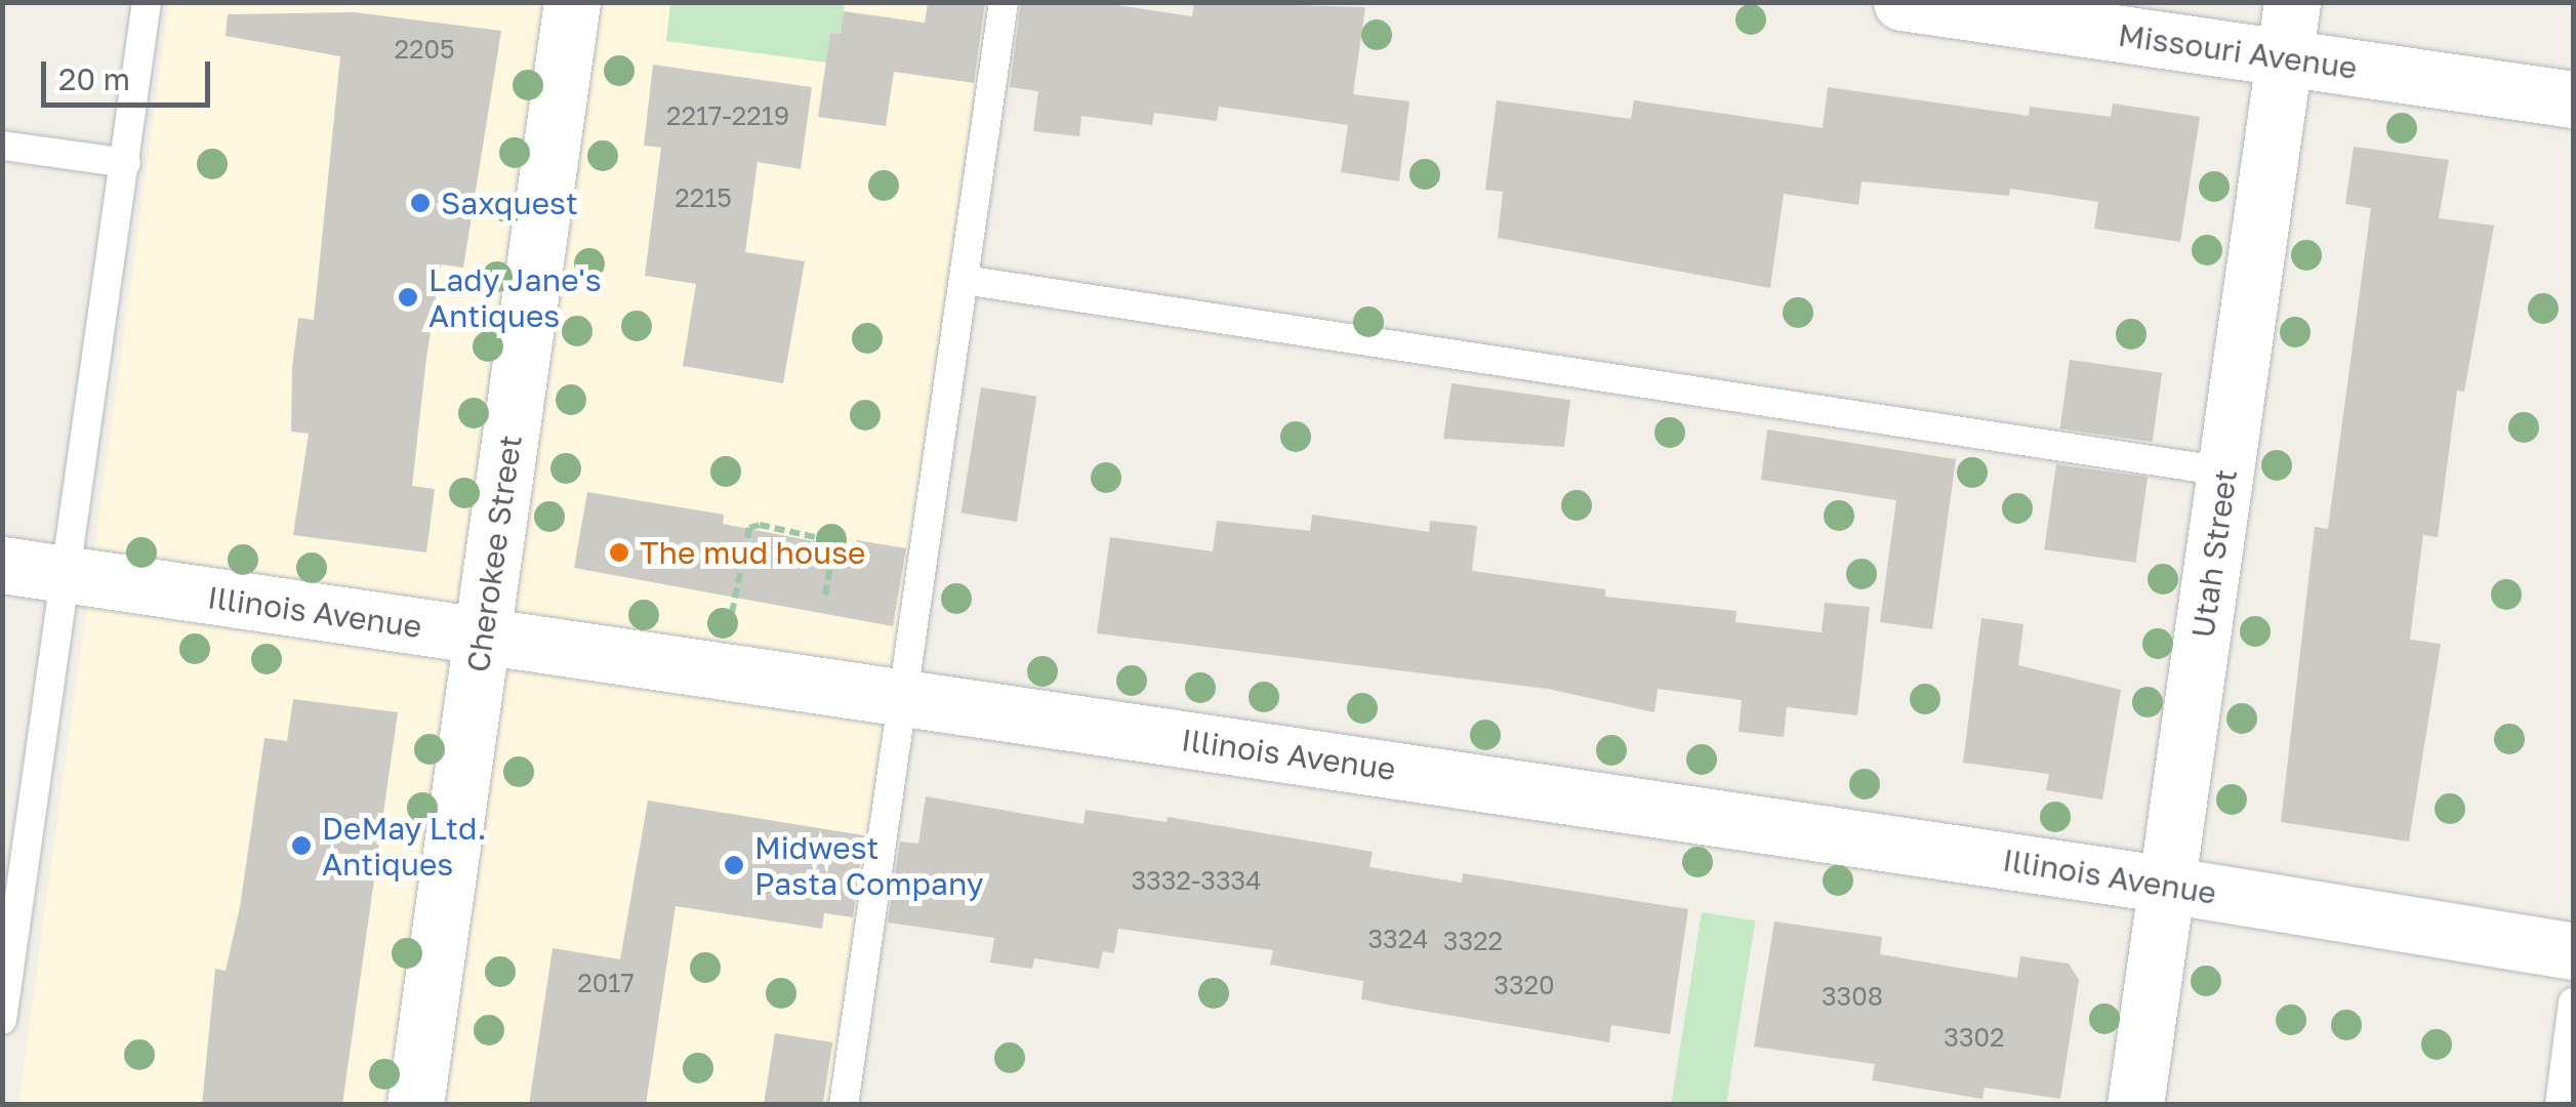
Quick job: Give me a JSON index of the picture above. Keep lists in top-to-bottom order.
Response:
{
  "streets": {
    "street": [
      "Missouri Avenue",
      "Cherokee Street",
      "Utah Street",
      "Illinois Avenue"
    ]
  },
  "crossings": [
    ["Missouri Avenue", "Utah Street"],
    ["Cherokee Street", "Illinois Avenue"],
    ["Utah Street", "Illinois Avenue"]
  ],
  "places": [
    "Saxquest",
    "Lady Jane's Antiques",
    "The mud house",
    "DeMay Ltd. Antiques",
    "Midwest Pasta Company"
  ],
  "house_numbers": [
    "2205",
    "2217-2219",
    "2215",
    "3332-3334",
    "3324",
    "3322",
    "2017",
    "3320",
    "3308",
    "3302"
  ],
  "scale_bar": "20 m"
}
